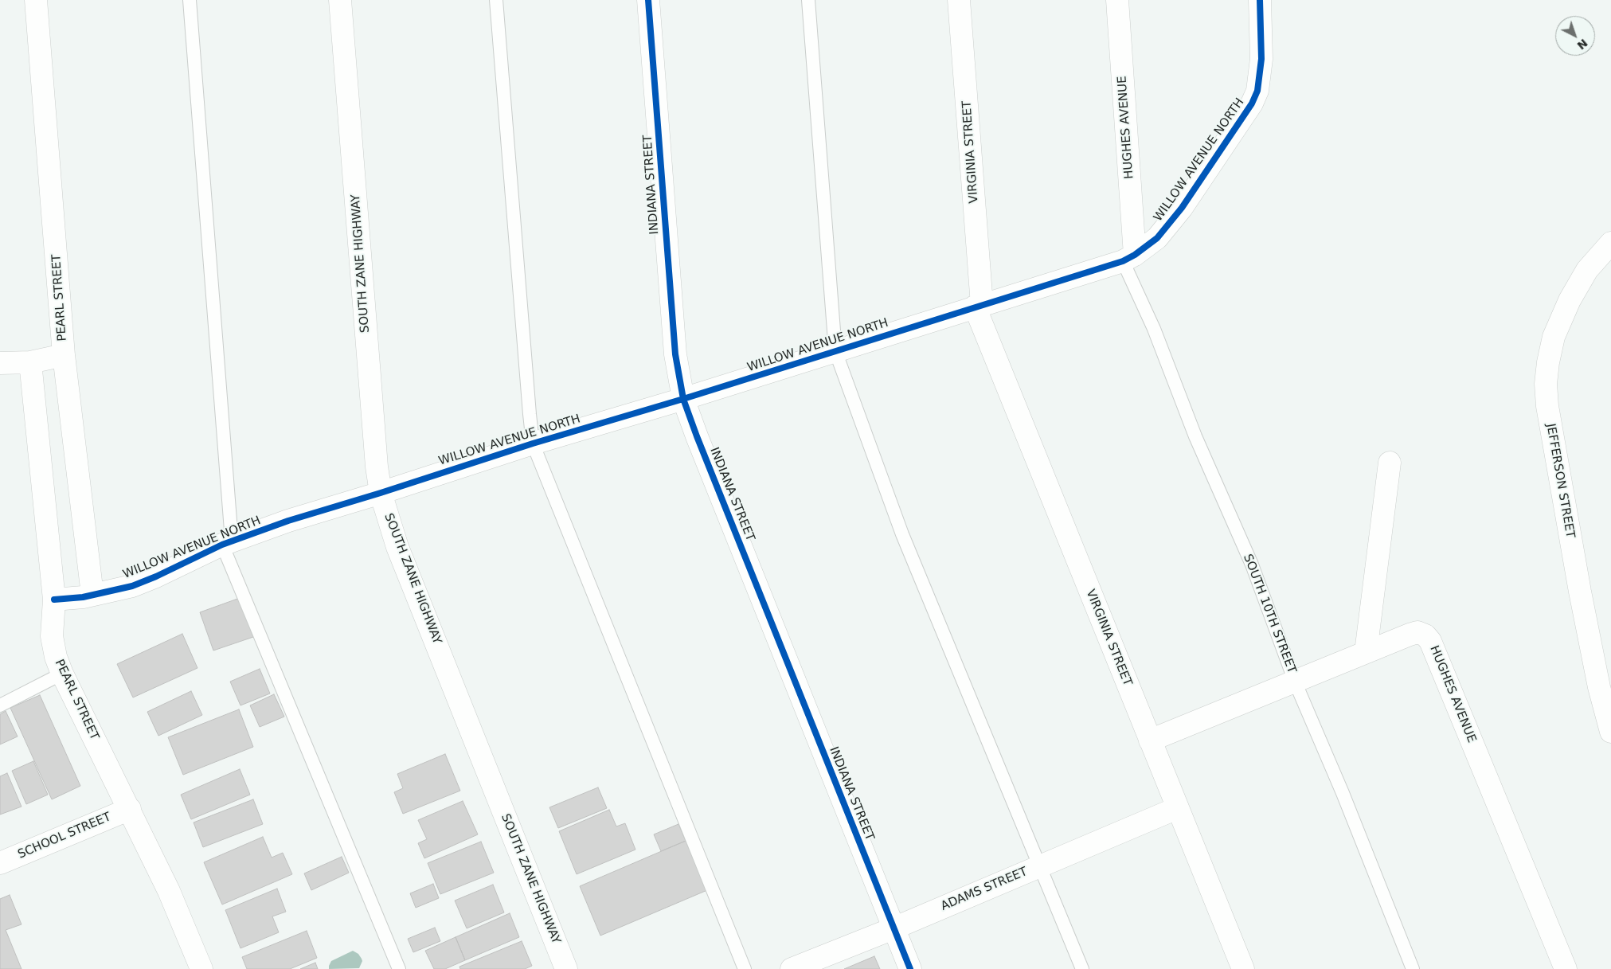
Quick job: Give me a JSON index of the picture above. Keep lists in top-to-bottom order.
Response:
{
  "streets": {
    "street": [
      "HUGHES AVENUE",
      "VIRGINIA STREET",
      "WILLOW AVENUE NORTH",
      "INDIANA STREET",
      "SOUTH ZANE HIGHWAY",
      "PEARL STREET",
      "JEFFERSON STREET",
      "SCHOOL STREET",
      "ADAMS STREET"
    ],
    "lane": ["SOUTH 10TH STREET"]
  },
  "crossings": [
    ["HUGHES AVENUE", "WILLOW AVENUE NORTH"],
    ["HUGHES AVENUE", "SOUTH 10TH STREET"],
    ["VIRGINIA STREET", "WILLOW AVENUE NORTH"],
    ["VIRGINIA STREET", "ADAMS STREET"],
    ["WILLOW AVENUE NORTH", "INDIANA STREET"],
    ["WILLOW AVENUE NORTH", "SOUTH ZANE HIGHWAY"],
    ["WILLOW AVENUE NORTH", "PEARL STREET"],
    ["WILLOW AVENUE NORTH", "SOUTH 10TH STREET"],
    ["INDIANA STREET", "ADAMS STREET"],
    ["PEARL STREET", "SCHOOL STREET"]
  ],
  "north": "bottom right"
}
